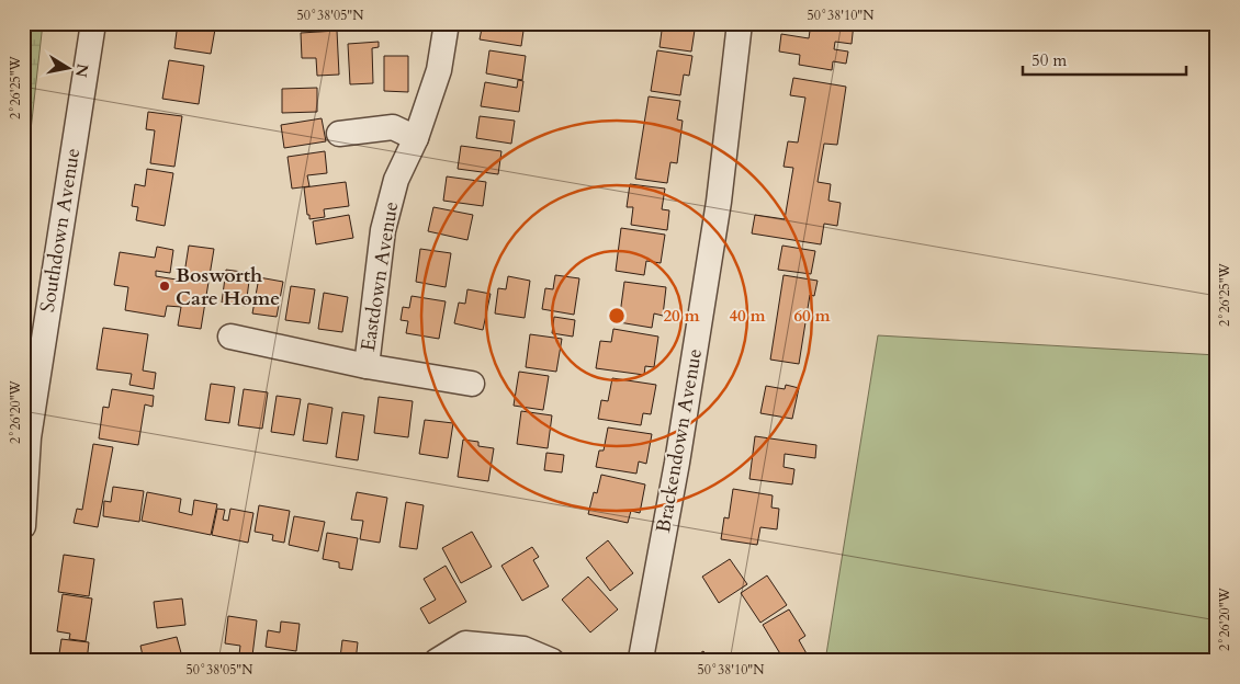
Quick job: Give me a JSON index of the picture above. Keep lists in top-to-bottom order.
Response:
{
  "streets": {
    "street": ["Southdown Avenue", "Eastdown Avenue", "Brackendown Avenue"]
  },
  "places": ["Bosworth Care Home"],
  "scale_bar": "50 m",
  "north": "right",
  "coordinates": [
    "50°38'05\"N",
    "50°38'10\"N",
    "2°26'25\"W",
    "2°26'20\"W"
  ],
  "rings": ["20 m", "40 m", "60 m"]
}
